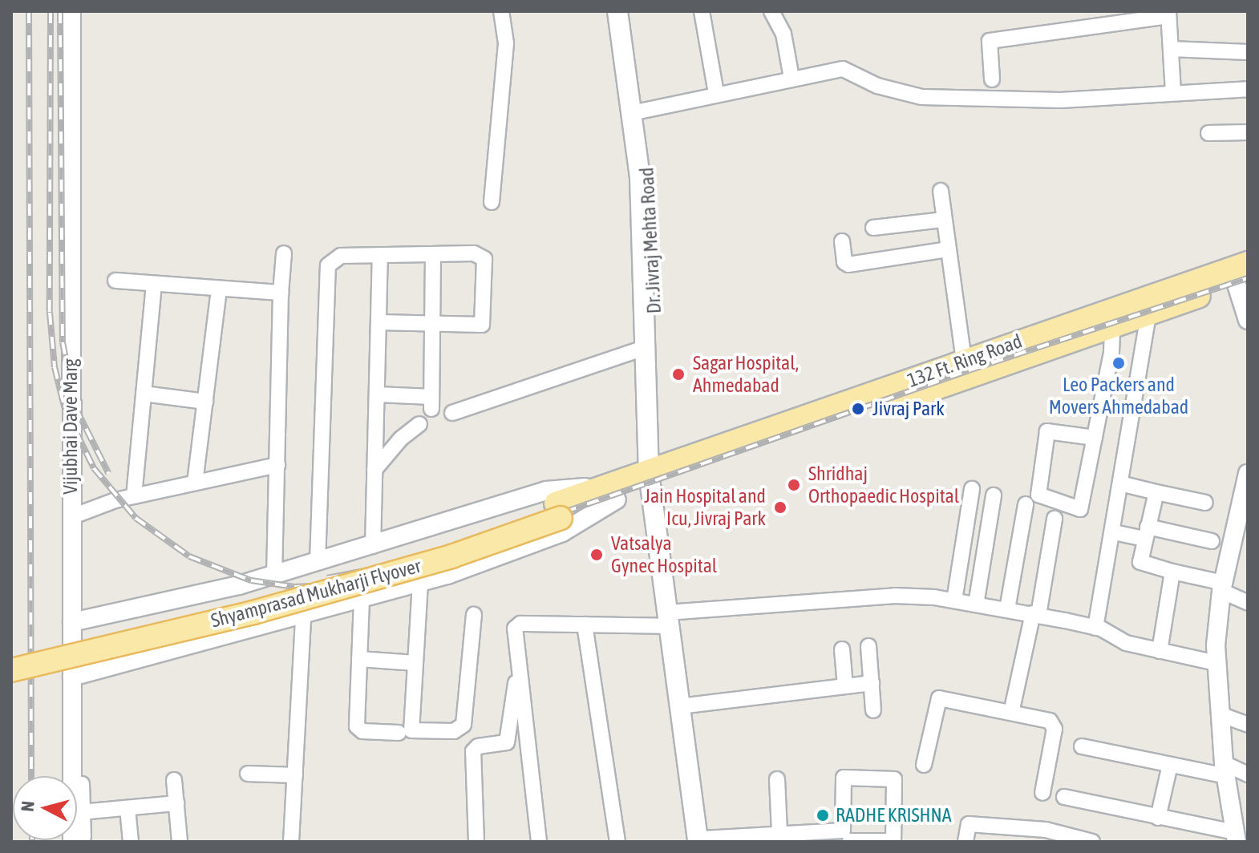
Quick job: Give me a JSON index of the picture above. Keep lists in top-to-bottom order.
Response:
{
  "streets": {
    "main road": ["Dr. Jivraj Mehta Road", "132 Ft. Ring Road", "Shyamprasad Mukharji Flyover"],
    "street": ["Vijubhai Dave Marg"]
  },
  "crossings": [
    ["Dr. Jivraj Mehta Road", "132 Ft. Ring Road"],
    ["132 Ft. Ring Road", "Shyamprasad Mukharji Flyover"]
  ],
  "places": [
    "Leo Packers and Movers Ahmedabad",
    "Sagar Hospital, Ahmedabad",
    "Jivraj Park",
    "Shridhaj Orthopaedic Hospital",
    "Jain Hospital and Icu, Jivraj Park",
    "Vatsalya Gynec Hospital",
    "RADHE KRISHNA"
  ],
  "north": "left"
}
